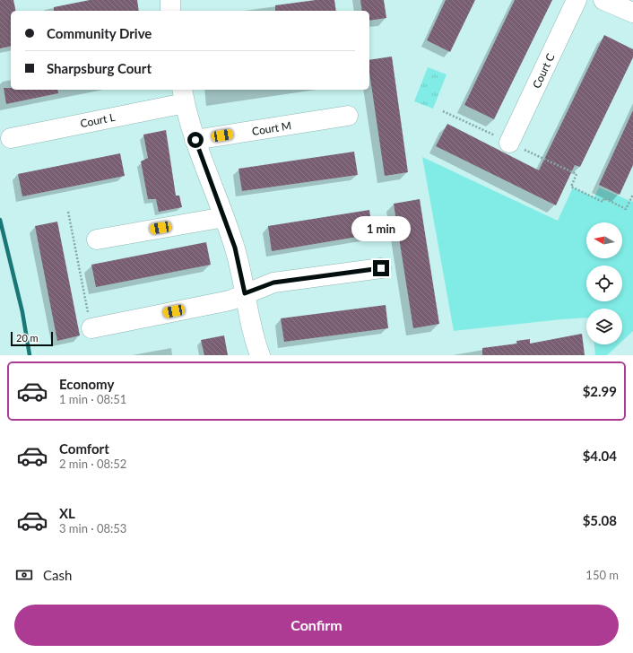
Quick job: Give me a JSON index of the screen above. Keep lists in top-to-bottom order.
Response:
{
  "streets": {
    "street": ["Court C", "Court L", "Court M"]
  },
  "scale_bar": "20 m",
  "north": "left",
  "page": {
    "banner": ["Community Drive", "Sharpsburg Court"],
    "bubble": "1 min",
    "scale": "20 m",
    "list": [
      {
        "name": "Economy",
        "note": "1 min · 08:51",
        "value": "$2.99"
      },
      {
        "name": "Comfort",
        "note": "2 min · 08:52",
        "value": "$4.04"
      },
      {
        "name": "XL",
        "note": "3 min · 08:53",
        "value": "$5.08"
      }
    ],
    "pay": ["Cash", "150 m"],
    "buttons": "Confirm"
  }
}
